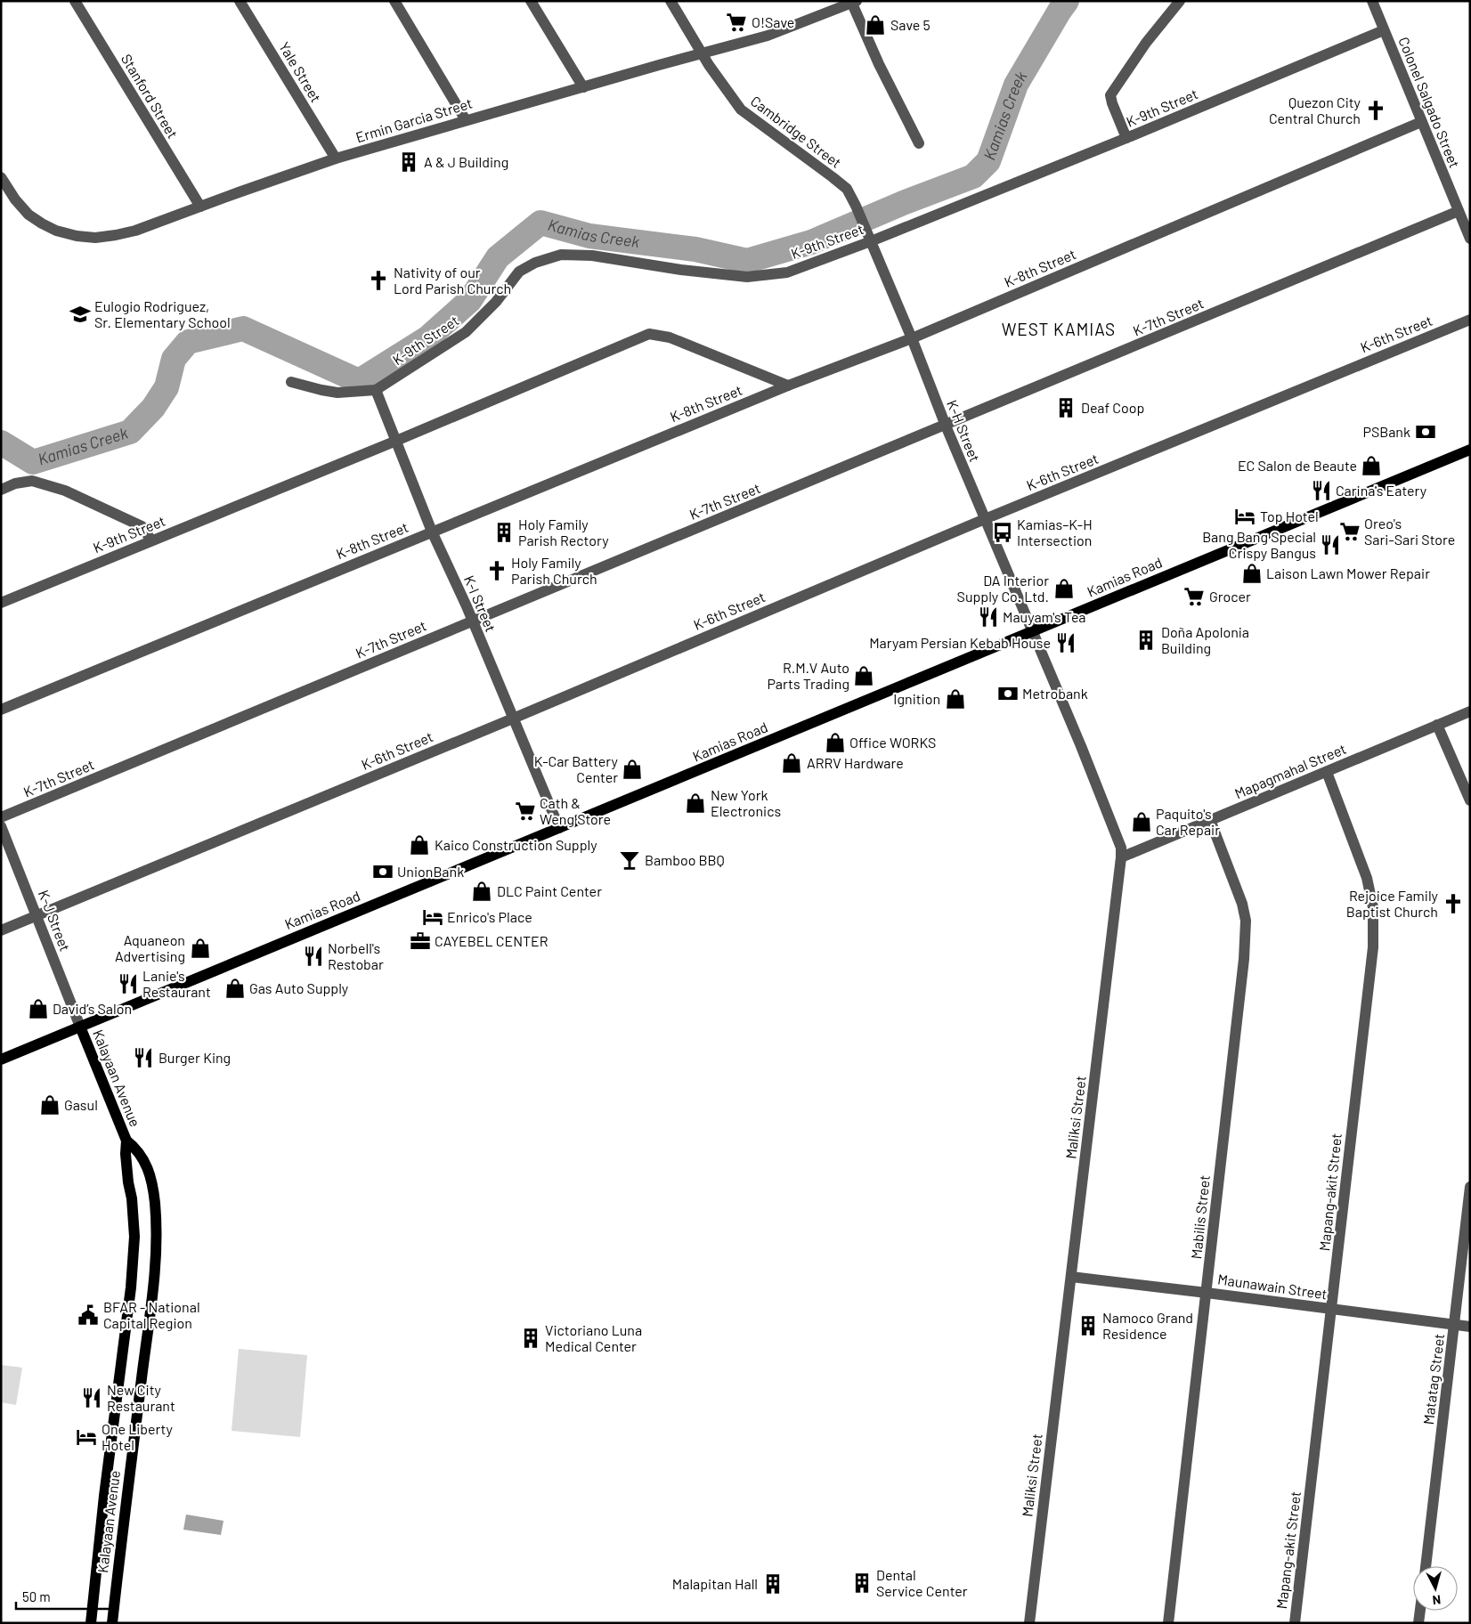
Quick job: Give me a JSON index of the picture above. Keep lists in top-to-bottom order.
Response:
{
  "streets": {
    "main road": ["Kamias Road", "Kalayaan Avenue"],
    "street": [
      "Yale Street",
      "Stanford Street",
      "Colonel Salgado Street",
      "K-9th Street",
      "Ermin Garcia Street",
      "Cambridge Street",
      "K-8th Street",
      "K-7th Street",
      "K-6th Street",
      "K-H Street",
      "K-I Street",
      "Mapagmahal Street",
      "K-J Street",
      "Maliksi Street",
      "Mapang-akit Street",
      "Mabilis Street",
      "Maunawain Street",
      "Matatag Street"
    ]
  },
  "crossings": [
    ["Yale Street", "Ermin Garcia Street"],
    ["Stanford Street", "Ermin Garcia Street"],
    ["Colonel Salgado Street", "K-9th Street"],
    ["Colonel Salgado Street", "K-8th Street"],
    ["Colonel Salgado Street", "K-7th Street"],
    ["K-9th Street", "Cambridge Street"],
    ["K-9th Street", "K-8th Street"],
    ["K-9th Street", "K-H Street"],
    ["K-9th Street", "K-I Street"],
    ["Ermin Garcia Street", "Cambridge Street"],
    ["Cambridge Street", "K-H Street"],
    ["K-8th Street", "K-H Street"],
    ["K-8th Street", "K-I Street"],
    ["K-7th Street", "K-H Street"],
    ["K-7th Street", "K-I Street"],
    ["K-6th Street", "K-H Street"],
    ["K-6th Street", "K-I Street"],
    ["K-6th Street", "K-J Street"],
    ["K-H Street", "Kamias Road"],
    ["K-H Street", "Maliksi Street"],
    ["Kamias Road", "K-I Street"],
    ["Kamias Road", "K-J Street"],
    ["Kamias Road", "Kalayaan Avenue"],
    ["Kamias Road", "Maliksi Street"],
    ["Mapagmahal Street", "Maliksi Street"],
    ["Mapagmahal Street", "Mapang-akit Street"],
    ["Mapagmahal Street", "Mabilis Street"],
    ["K-J Street", "Kalayaan Avenue"],
    ["Maliksi Street", "Maunawain Street"],
    ["Mapang-akit Street", "Maunawain Street"],
    ["Mabilis Street", "Maunawain Street"],
    ["Maunawain Street", "Matatag Street"]
  ],
  "districts": ["WEST KAMIAS"],
  "water": ["Kamias Creek"],
  "places": {
    "supermarket": [
      "O!Save",
      "Oreo's Sari-Sari Store",
      "Grocer",
      "Cath & Weng Store"
    ],
    "shop": [
      "Save 5",
      "EC Salon de Beaute",
      "Laison Lawn Mower Repair",
      "DA Interior Supply Co. Ltd.",
      "R.M.V Auto Parts Trading",
      "Ignition",
      "Office WORKS",
      "ARRV Hardware",
      "K-Car Battery Center",
      "New York Electronics",
      "Paquito's Car Repair",
      "Kaico Construction Supply",
      "DLC Paint Center",
      "Aquaneon Advertising",
      "Gas Auto Supply",
      "David’s Salon",
      "Gasul"
    ],
    "church": [
      "Quezon City Central Church",
      "Nativity of our Lord Parish Church",
      "Holy Family Parish Church",
      "Rejoice Family Baptist Church"
    ],
    "building": [
      "A & J Building",
      "Deaf Coop",
      "Holy Family Parish Rectory",
      "Doña Apolonia Building",
      "Namoco Grand Residence",
      "Victoriano Luna Medical Center",
      "Dental Service Center",
      "Malapitan Hall"
    ],
    "school or university": ["Eulogio Rodriguez, Sr. Elementary School"],
    "bank": ["PSBank", "Metrobank", "UnionBank"],
    "restaurant": [
      "Carina's Eatery",
      "Bang Bang Special Crispy Bangus",
      "Mauyam's Tea",
      "Maryam Persian Kebab House",
      "Norbell's Restobar",
      "Lanie's Restaurant",
      "Burger King",
      "New City Restaurant"
    ],
    "hotel": ["Top Hotel", "Enrico's Place", "One Liberty Hotel"],
    "bus stop": ["Kamias–K-H Intersection"],
    "bar": ["Bamboo BBQ"],
    "office": ["CAYEBEL CENTER"],
    "public building": ["BFAR - National Capital Region"]
  },
  "scale_bar": "50 m",
  "north": "bottom"
}
